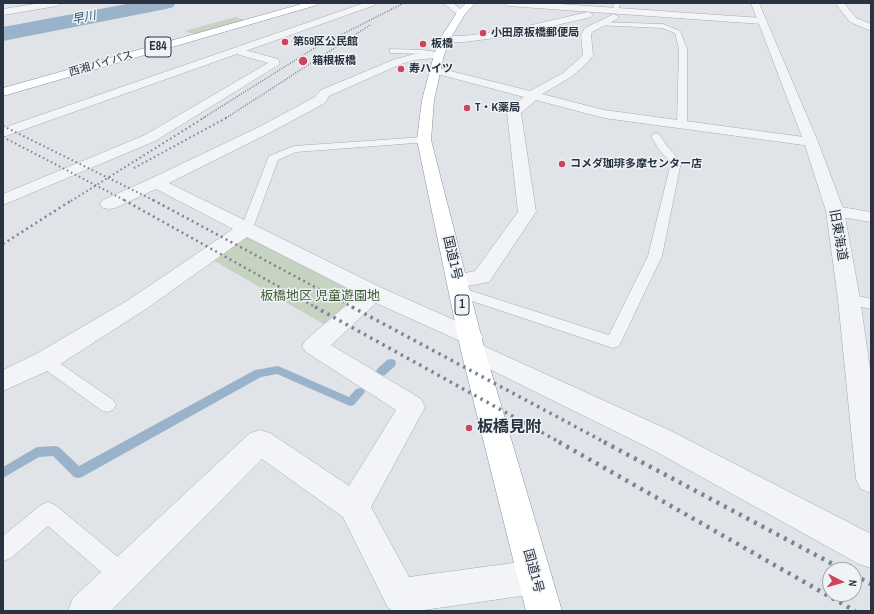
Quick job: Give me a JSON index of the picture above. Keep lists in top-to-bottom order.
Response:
{
  "streets": {
    "highway": [
      "E84",
      "西湘バイパス",
      "国道1号",
      "1"
    ],
    "street": ["旧東海道"]
  },
  "water": ["早川"],
  "parks": ["板橋地区 児童遊園地"],
  "places": [
    "小田原板橋郵便局",
    "第59区公民館",
    "板橋",
    "箱根板橋",
    "寿ハイツ",
    "T・K薬局",
    "コメダ珈琲多摩センター店",
    "板橋見附"
  ],
  "north": "right"
}
